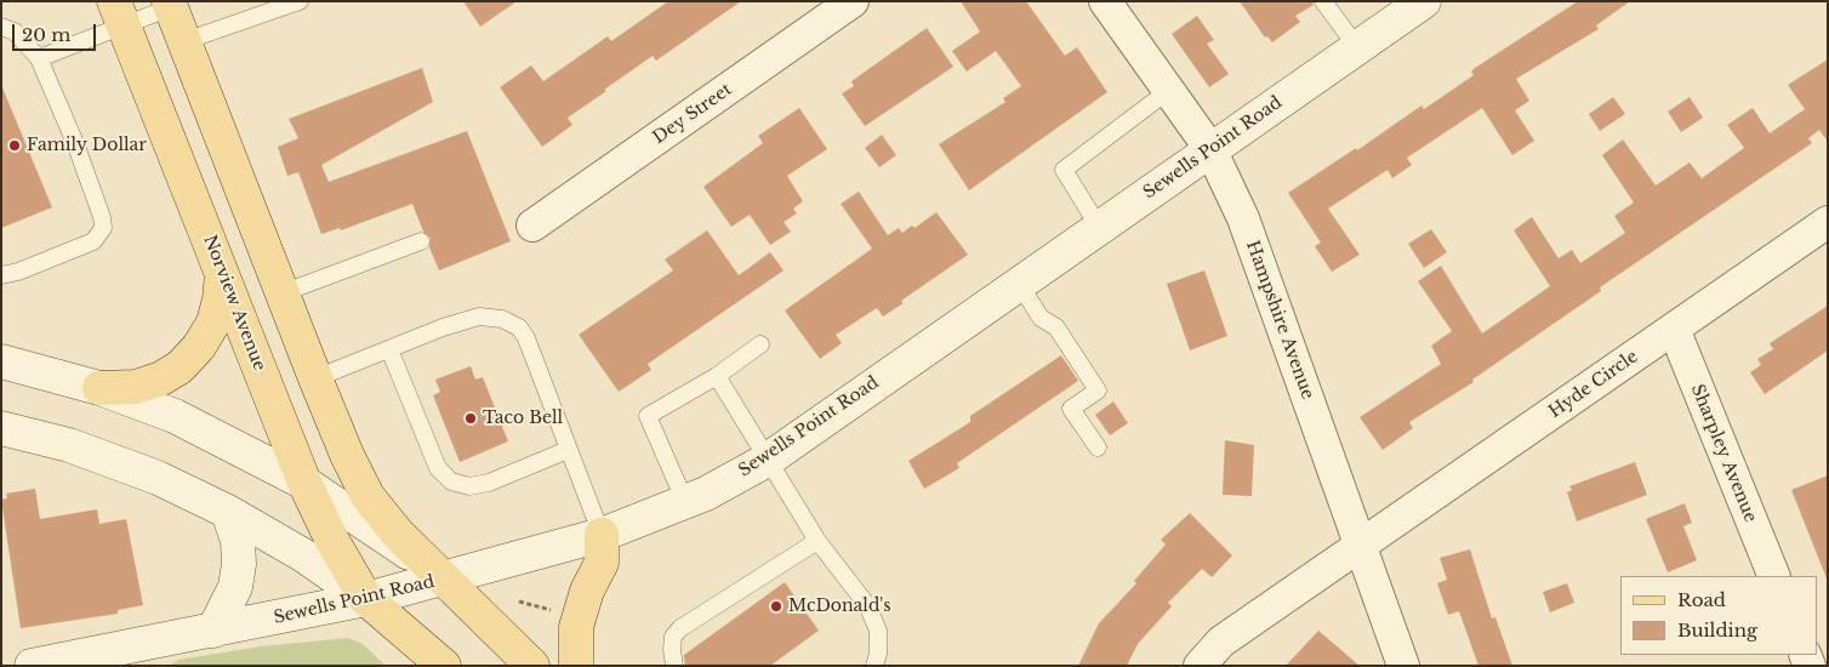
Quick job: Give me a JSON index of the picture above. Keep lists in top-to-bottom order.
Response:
{
  "streets": {
    "main road": ["Sewells Point Road", "Norview Avenue"],
    "street": [
      "Dey Street",
      "Hampshire Avenue",
      "Hyde Circle",
      "Sharpley Avenue"
    ]
  },
  "crossings": [
    ["Sewells Point Road", "Norview Avenue"],
    ["Sewells Point Road", "Hampshire Avenue"],
    ["Hampshire Avenue", "Hyde Circle"],
    ["Hyde Circle", "Sharpley Avenue"]
  ],
  "places": ["Family Dollar", "Taco Bell", "McDonald's"],
  "legend": ["Road", "Building"],
  "scale_bar": "20 m"
}
